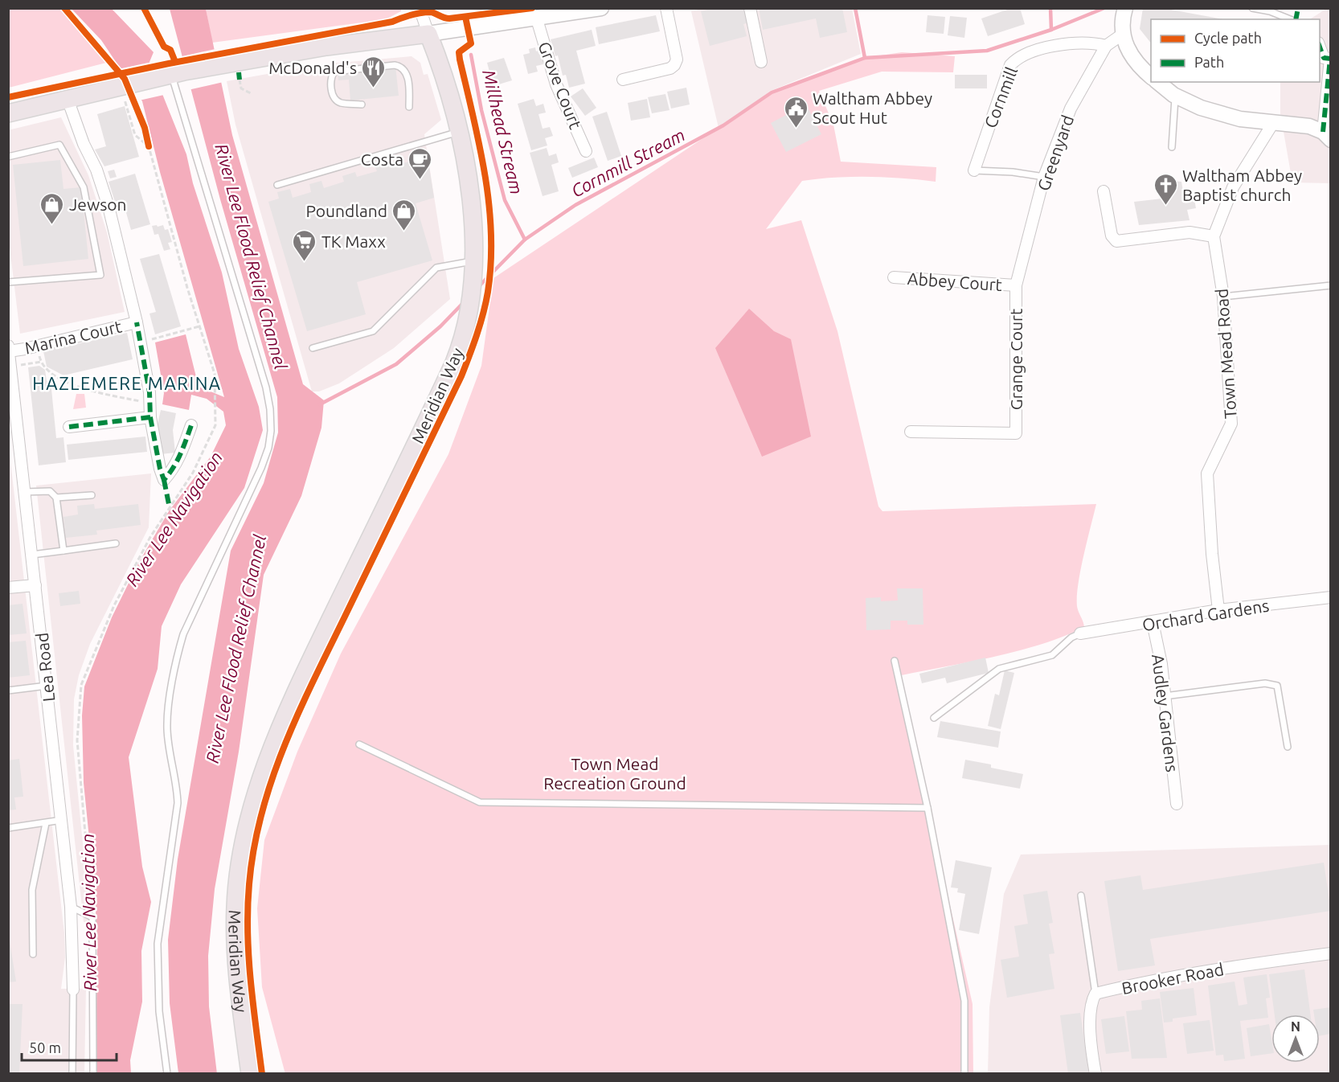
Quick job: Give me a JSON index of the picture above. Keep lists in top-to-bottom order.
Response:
{
  "streets": {
    "main road": ["Meridian Way"],
    "street": [
      "Grove Court",
      "Cornmill",
      "Greenyard",
      "Abbey Court",
      "Marina Court",
      "Town Mead Road",
      "Grange Court",
      "Orchard Gardens",
      "Lea Road",
      "Audley Gardens",
      "Brooker Road"
    ]
  },
  "crossings": [
    ["Cornmill", "Greenyard"],
    ["Greenyard", "Abbey Court"],
    ["Greenyard", "Grange Court"],
    ["Abbey Court", "Grange Court"],
    ["Marina Court", "Lea Road"],
    ["Town Mead Road", "Orchard Gardens"],
    ["Orchard Gardens", "Audley Gardens"]
  ],
  "districts": ["HAZLEMERE MARINA"],
  "water": [
    "Millhead Stream",
    "Cornmill Stream",
    "River Lee Flood Relief Channel",
    "River Lee Navigation"
  ],
  "parks": ["Town Mead Recreation Ground"],
  "places": {
    "restaurant": ["McDonald's"],
    "public building": ["Waltham Abbey Scout Hut"],
    "cafe": ["Costa"],
    "church": ["Waltham Abbey Baptist church"],
    "shop": ["Jewson", "Poundland"],
    "supermarket": ["TK Maxx"]
  },
  "legend": ["Cycle path", "Path"],
  "scale_bar": "50 m",
  "north": "top"
}
